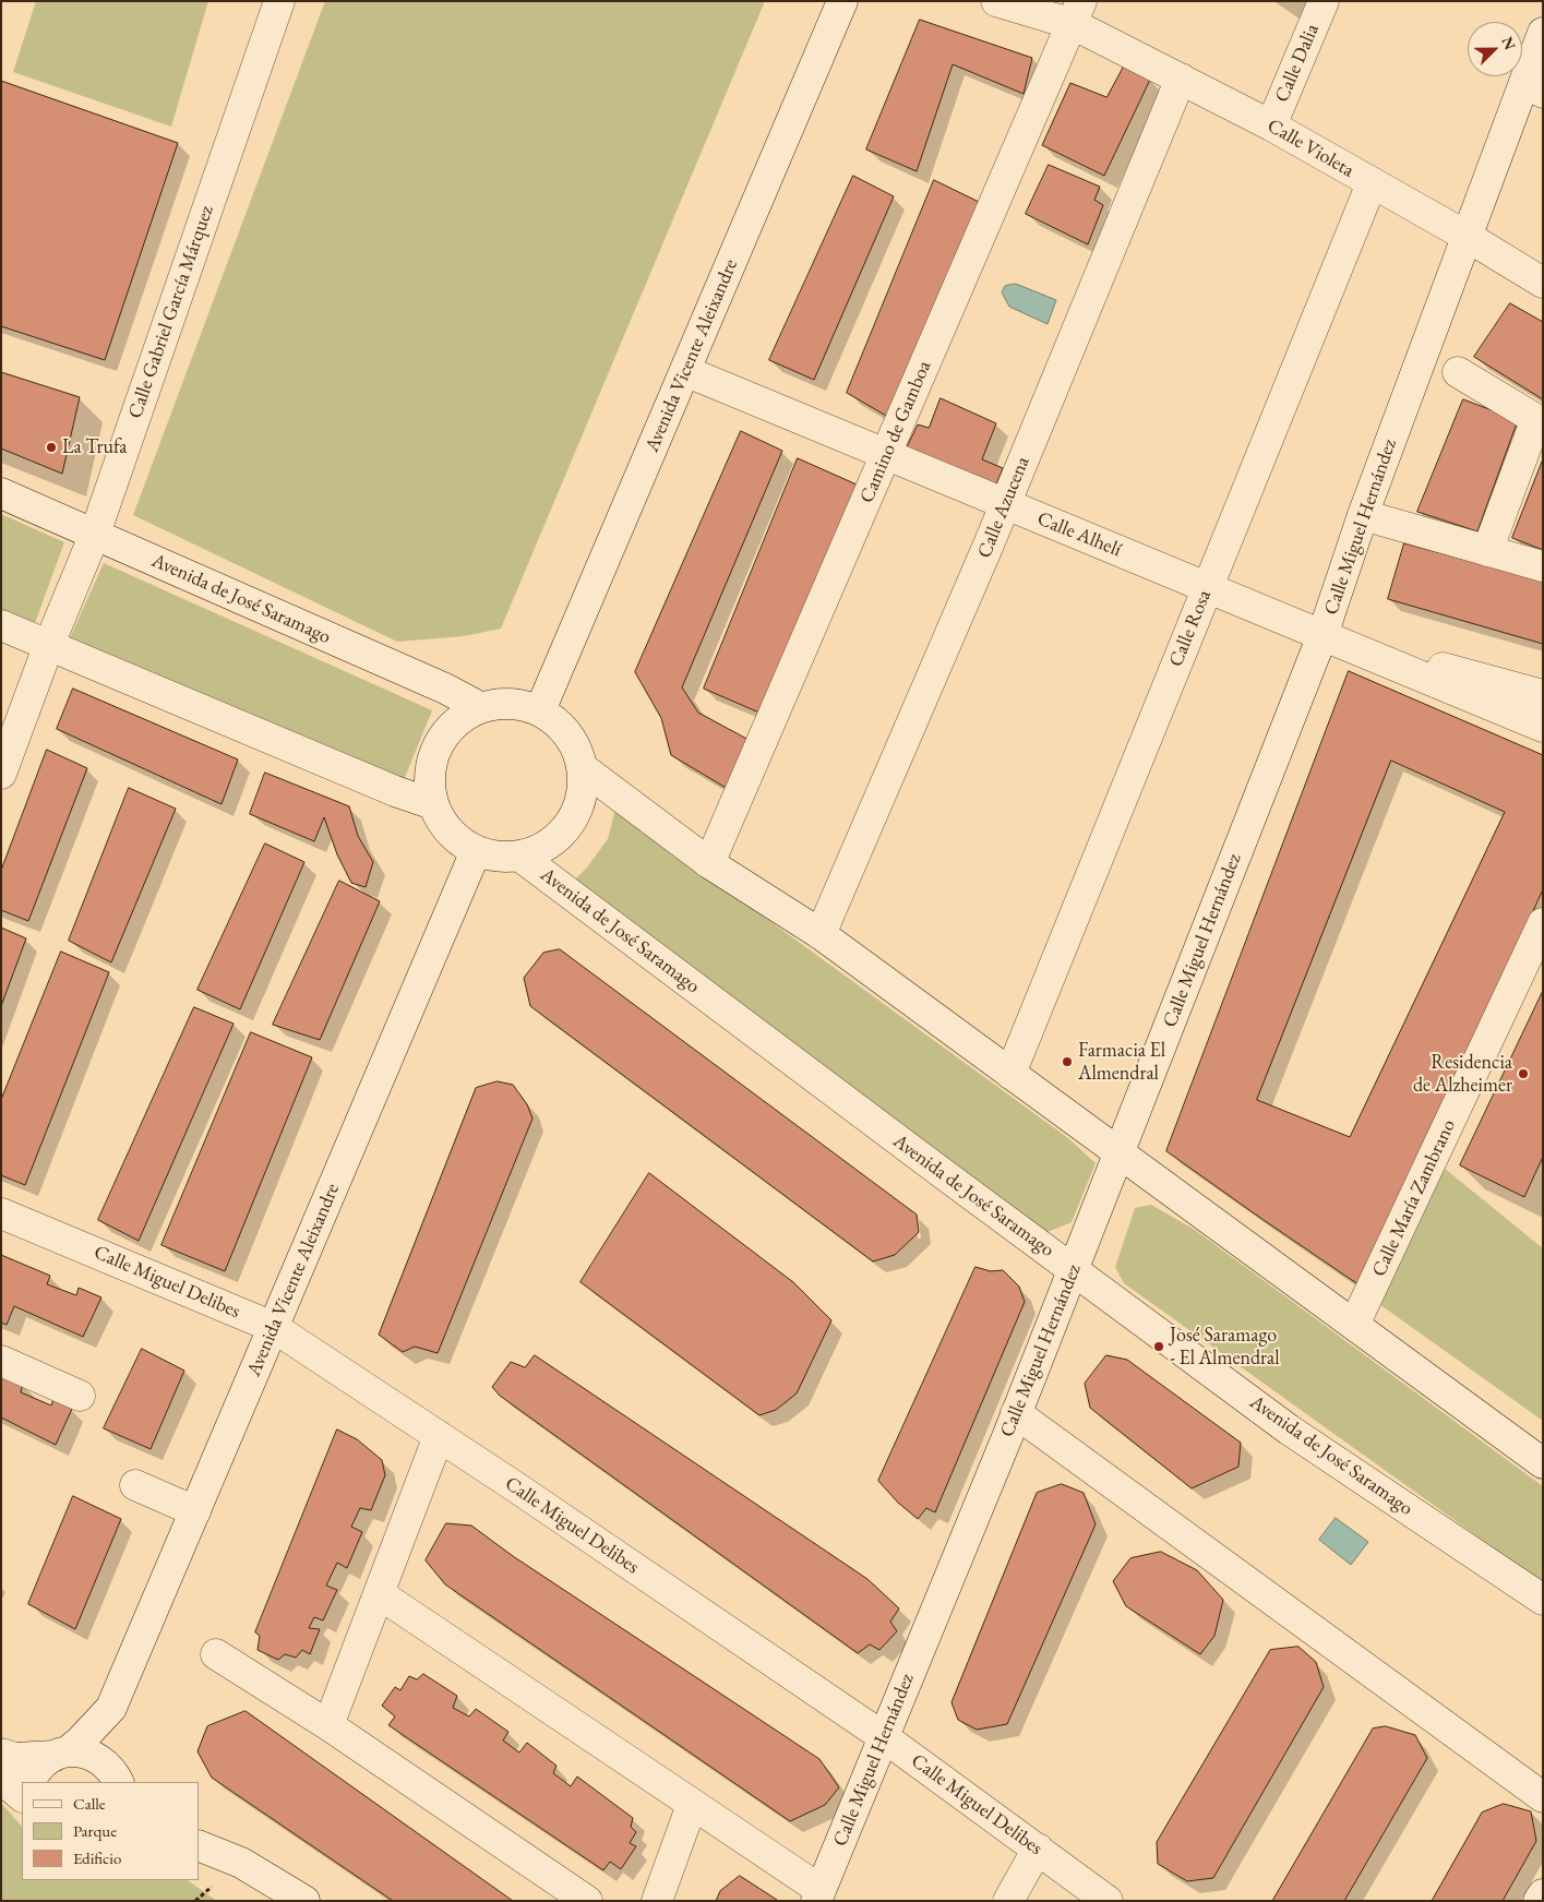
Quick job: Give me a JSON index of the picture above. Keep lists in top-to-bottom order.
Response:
{
  "streets": {
    "street": [
      "Calle Dalia",
      "Calle Violeta",
      "Calle Gabriel García Márquez",
      "Avenida Vicente Aleixandre",
      "Camino de Gamboa",
      "Calle Azucena",
      "Calle Miguel Hernández",
      "Calle Alhelí",
      "Avenida de José Saramago",
      "Calle Rosa",
      "Calle María Zambrano",
      "Calle Miguel Delibes"
    ]
  },
  "crossings": [
    ["Calle Dalia", "Calle Violeta"],
    ["Calle Violeta", "Camino de Gamboa"],
    ["Calle Violeta", "Calle Azucena"],
    ["Calle Violeta", "Calle Miguel Hernández"],
    ["Calle Violeta", "Calle Rosa"],
    ["Calle Gabriel García Márquez", "Avenida de José Saramago"],
    ["Avenida Vicente Aleixandre", "Calle Alhelí"],
    ["Avenida Vicente Aleixandre", "Avenida de José Saramago"],
    ["Avenida Vicente Aleixandre", "Calle Miguel Delibes"],
    ["Camino de Gamboa", "Calle Alhelí"],
    ["Calle Azucena", "Calle Alhelí"],
    ["Calle Miguel Hernández", "Calle Alhelí"],
    ["Calle Miguel Hernández", "Avenida de José Saramago"],
    ["Calle Miguel Hernández", "Calle Miguel Delibes"],
    ["Calle Alhelí", "Calle Rosa"]
  ],
  "places": [
    "La Trufa",
    "Farmacia El Almendral",
    "Residencia de Alzheimer",
    "José Saramago - El Almendral"
  ],
  "legend": ["Calle", "Parque", "Edificio"],
  "north": "top right"
}
